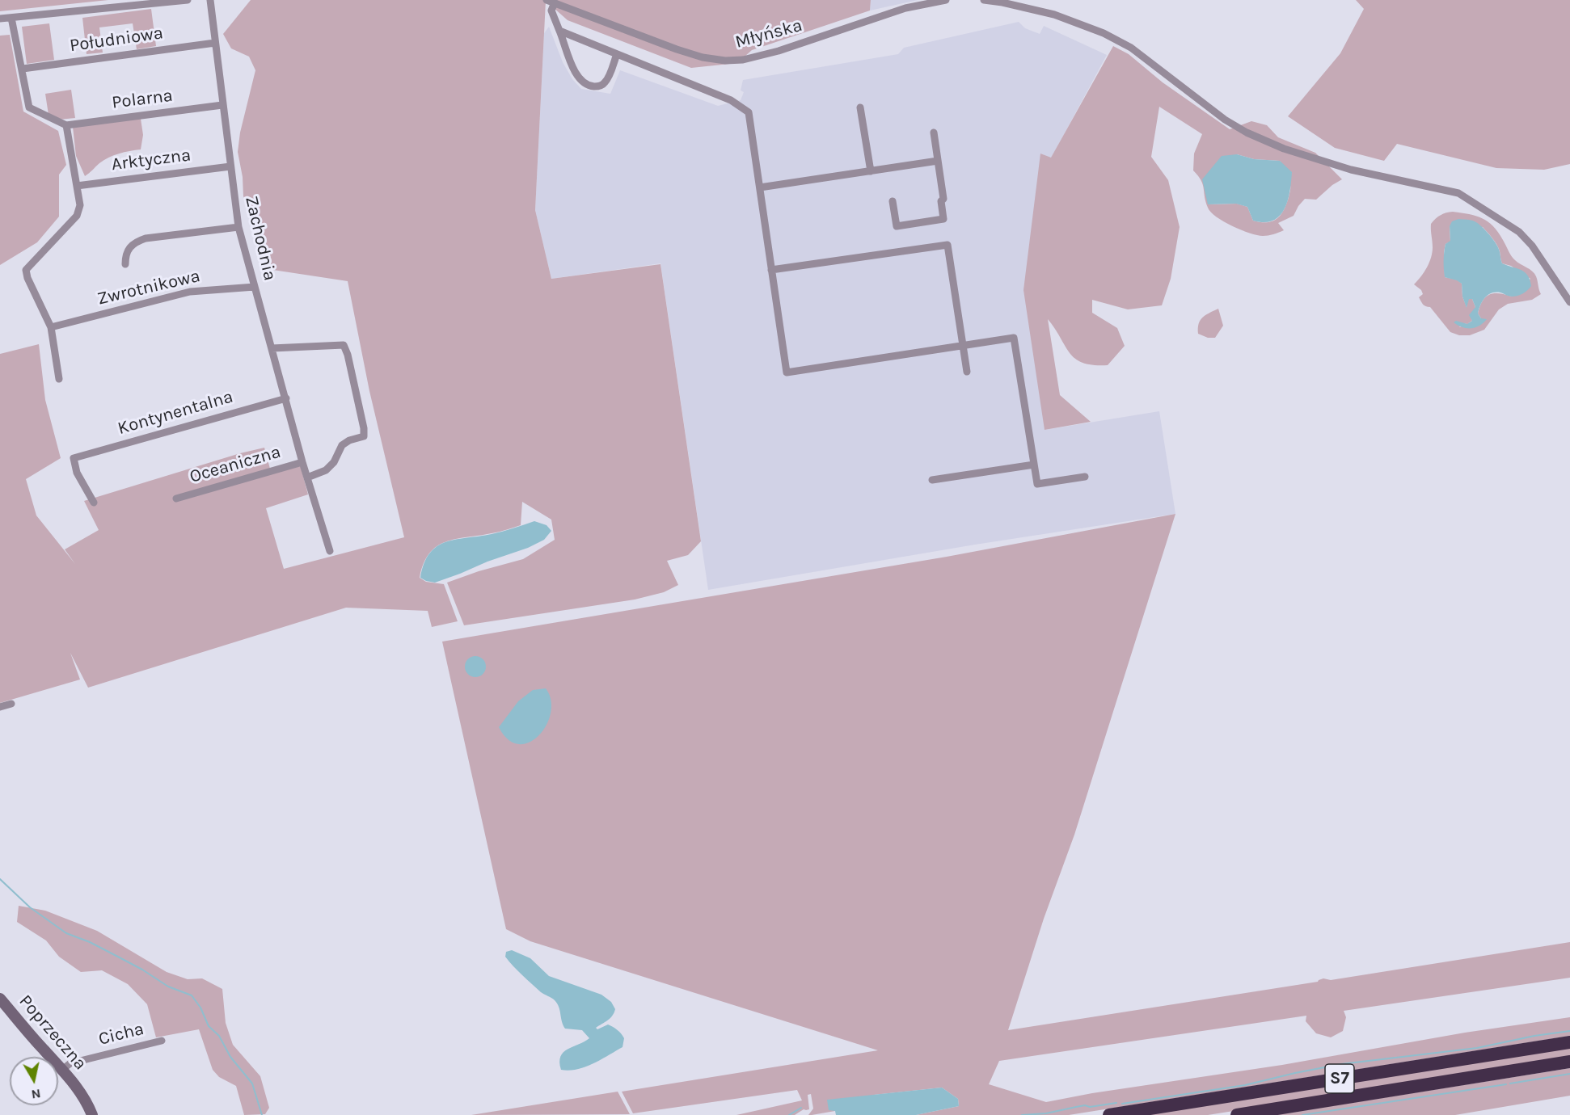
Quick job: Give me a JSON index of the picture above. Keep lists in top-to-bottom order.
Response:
{
  "streets": {
    "highway": ["S7"],
    "street": [
      "Młyńska",
      "Południowa",
      "Polarna",
      "Arktyczna",
      "Zachodnia",
      "Zwrotnikowa",
      "Kontynentalna",
      "Oceaniczna",
      "Poprzeczna",
      "Cicha"
    ]
  },
  "crossings": [
    ["Południowa", "Zachodnia"],
    ["Polarna", "Zachodnia"],
    ["Arktyczna", "Zachodnia"],
    ["Zachodnia", "Zwrotnikowa"],
    ["Zachodnia", "Kontynentalna"],
    ["Zachodnia", "Oceaniczna"],
    ["Poprzeczna", "Cicha"]
  ],
  "north": "bottom"
}
